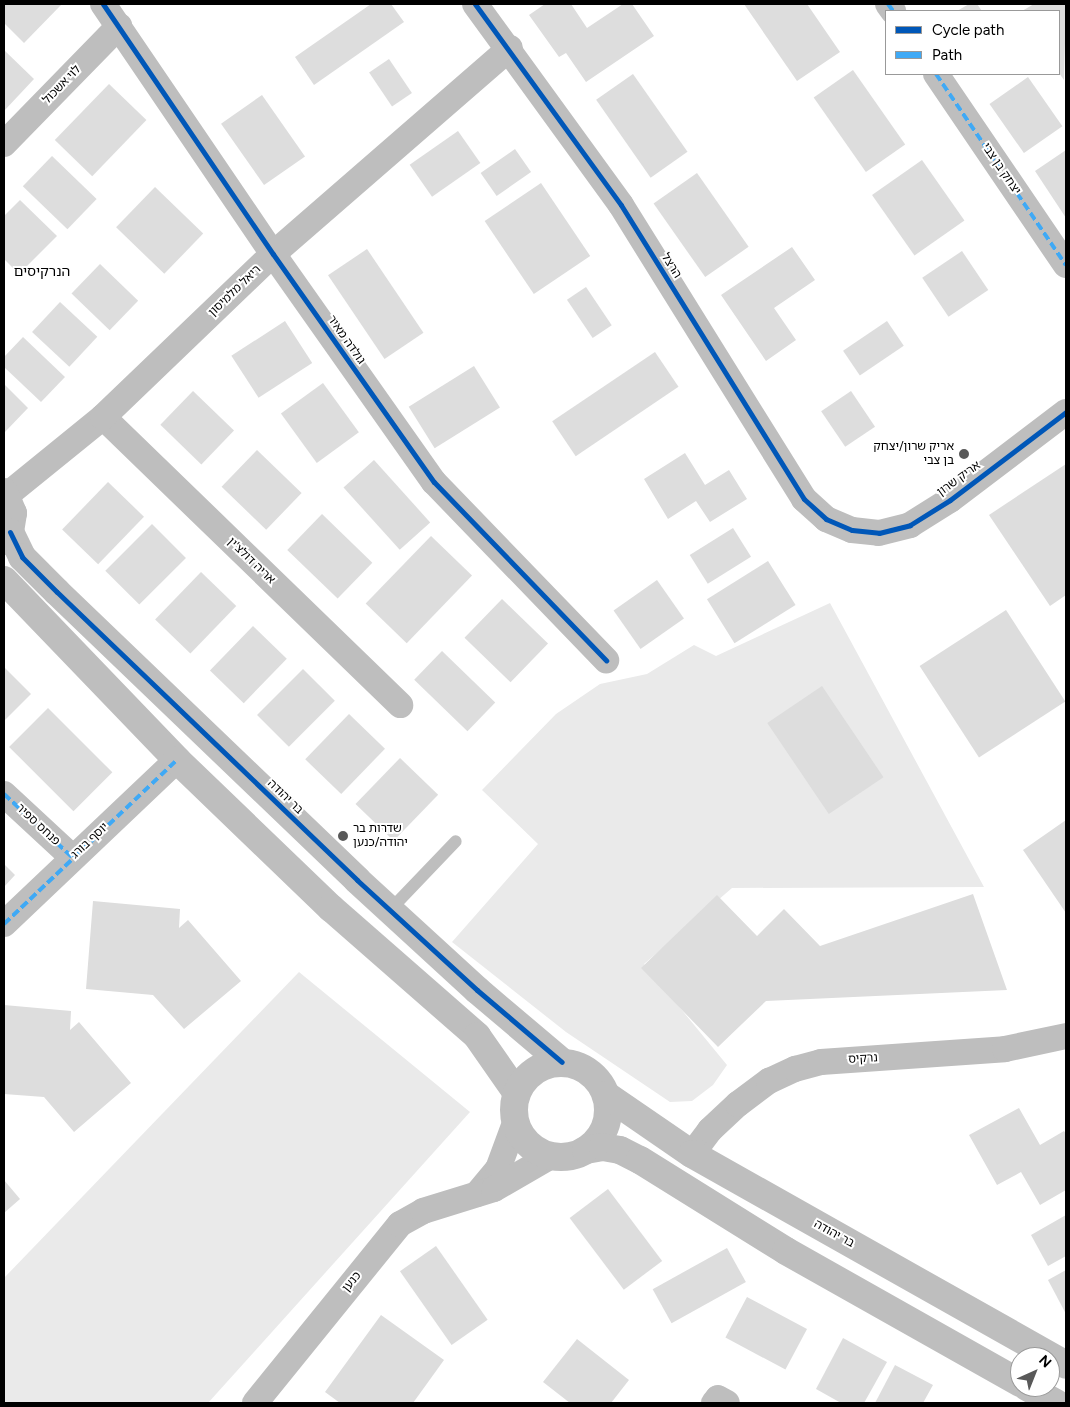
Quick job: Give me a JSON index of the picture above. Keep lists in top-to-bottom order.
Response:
{
  "streets": {
    "street": [
      "לוי אשכול",
      "יצחק בן צבי",
      "הרצל",
      "ריאל מלמיסון",
      "גולדה מאיר",
      "אריק שרון",
      "אריה דולצ'ין",
      "בר יהודה",
      "פנחס ספיר",
      "יוסף בורג",
      "נרקיס",
      "כנען"
    ]
  },
  "crossings": [
    ["לוי אשכול", "גולדה מאיר"],
    ["הרצל", "ריאל מלמיסון"],
    ["הרצל", "אריק שרון"],
    ["ריאל מלמיסון", "גולדה מאיר"],
    ["ריאל מלמיסון", "אריה דולצ'ין"],
    ["בר יהודה", "נרקיס"],
    ["בר יהודה", "כנען"],
    ["פנחס ספיר", "יוסף בורג"]
  ],
  "districts": ["הנרקיסים"],
  "places": ["אריק שרון/יצחק בן צבי", "שדרות בר יהודה/כנען"],
  "legend": ["Cycle path", "Path"],
  "north": "top right"
}
